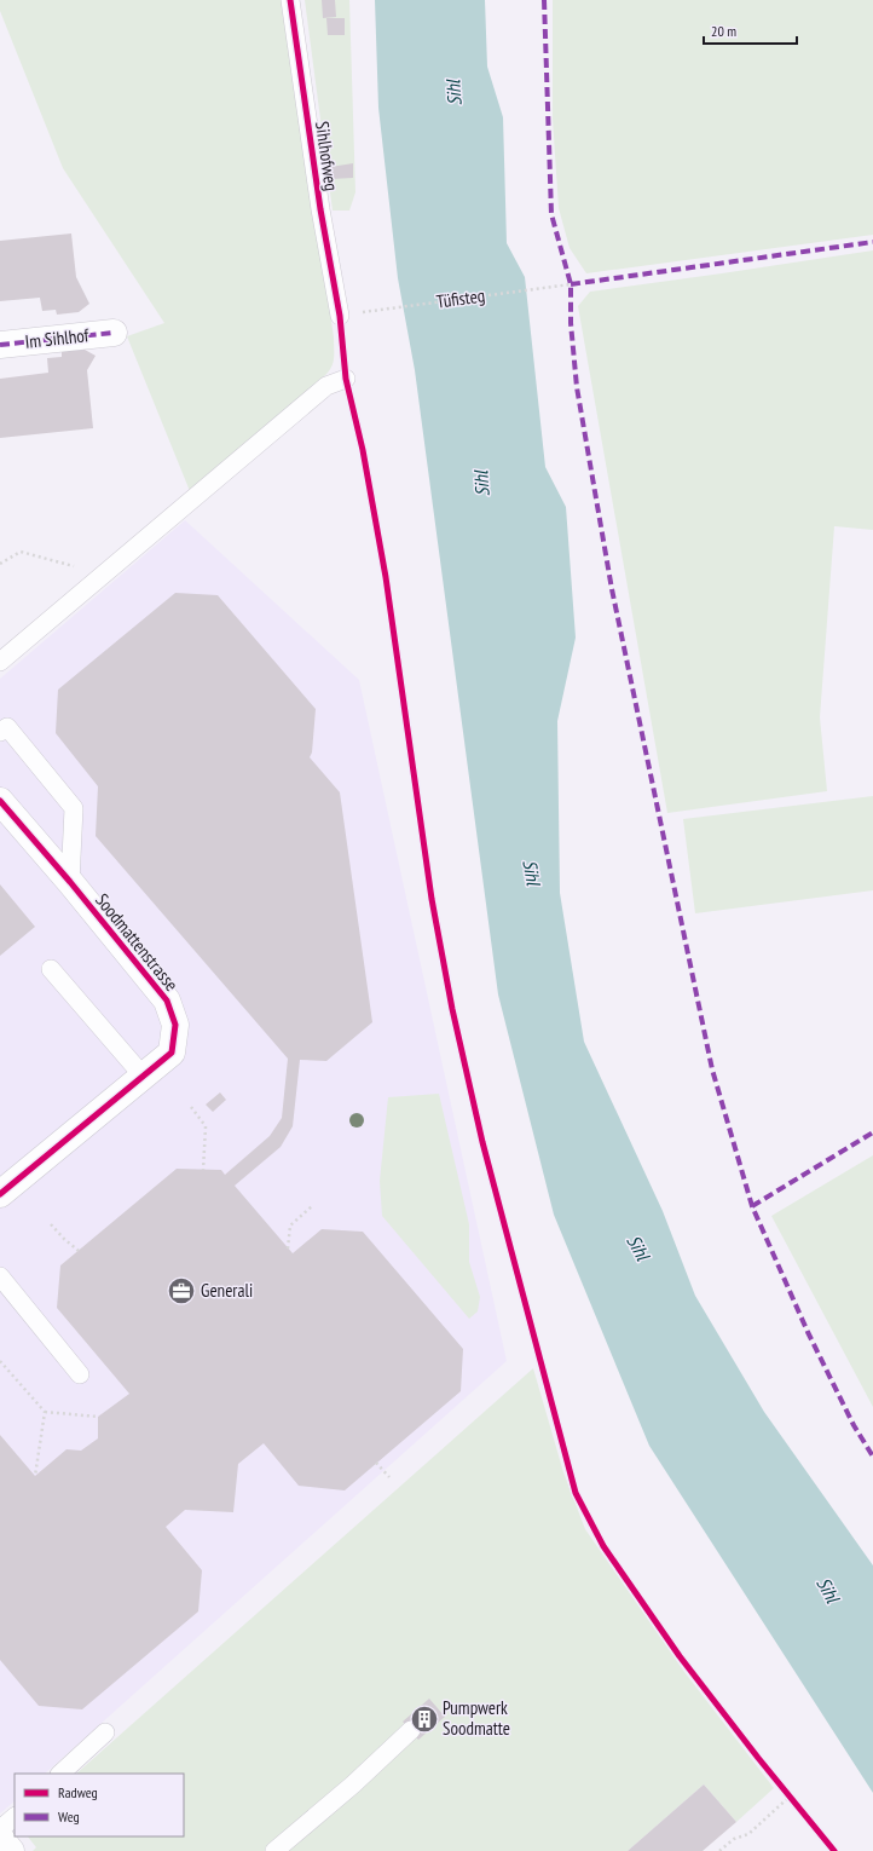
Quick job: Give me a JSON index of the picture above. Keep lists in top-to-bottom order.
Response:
{
  "streets": {
    "street": ["Im Sihlhof", "Soodmattenstrasse"],
    "lane": ["Sihlhofweg"],
    "path": ["Tüfisteg"]
  },
  "water": ["Sihl"],
  "places": {
    "office": ["Generali"],
    "building": ["Pumpwerk Soodmatte"]
  },
  "legend": ["Radweg", "Weg"],
  "scale_bar": "20 m"
}
